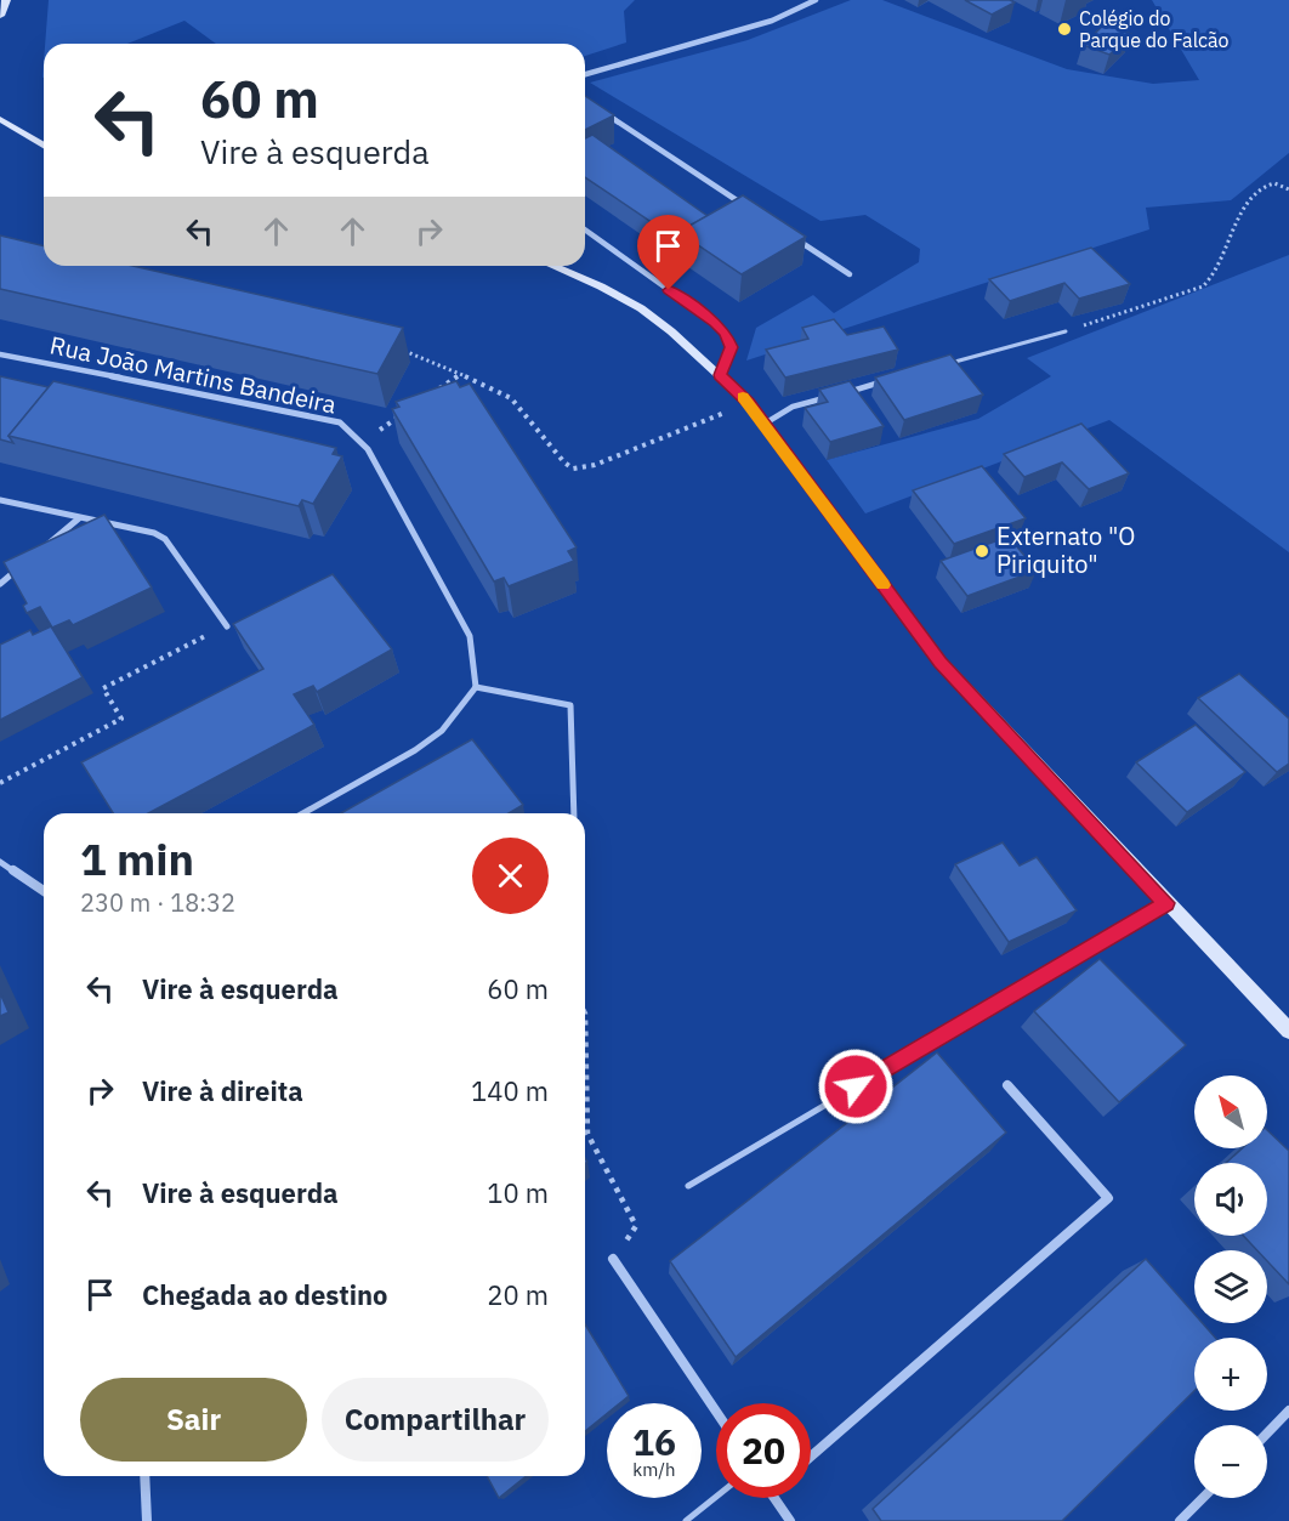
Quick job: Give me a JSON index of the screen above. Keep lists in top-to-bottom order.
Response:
{
  "streets": {
    "street": ["Rua João Martins Bandeira"]
  },
  "places": ["Colégio do Parque do Falcão", "Externato \"O Piriquito\""],
  "north": "top left",
  "page": {
    "turn": ["60 m", "Vire à esquerda"],
    "heading": ["1 min", "230 m · 18:32"],
    "list": [
      {
        "name": "Vire à esquerda",
        "value": "60 m"
      },
      {
        "name": "Vire à direita",
        "value": "140 m"
      },
      {
        "name": "Vire à esquerda",
        "value": "10 m"
      },
      {
        "name": "Chegada ao destino",
        "value": "20 m"
      }
    ],
    "map_buttons": ["+", "−"],
    "buttons": ["Sair", "Compartilhar"],
    "speed": "16 km/h",
    "limit": "20"
  }
}
